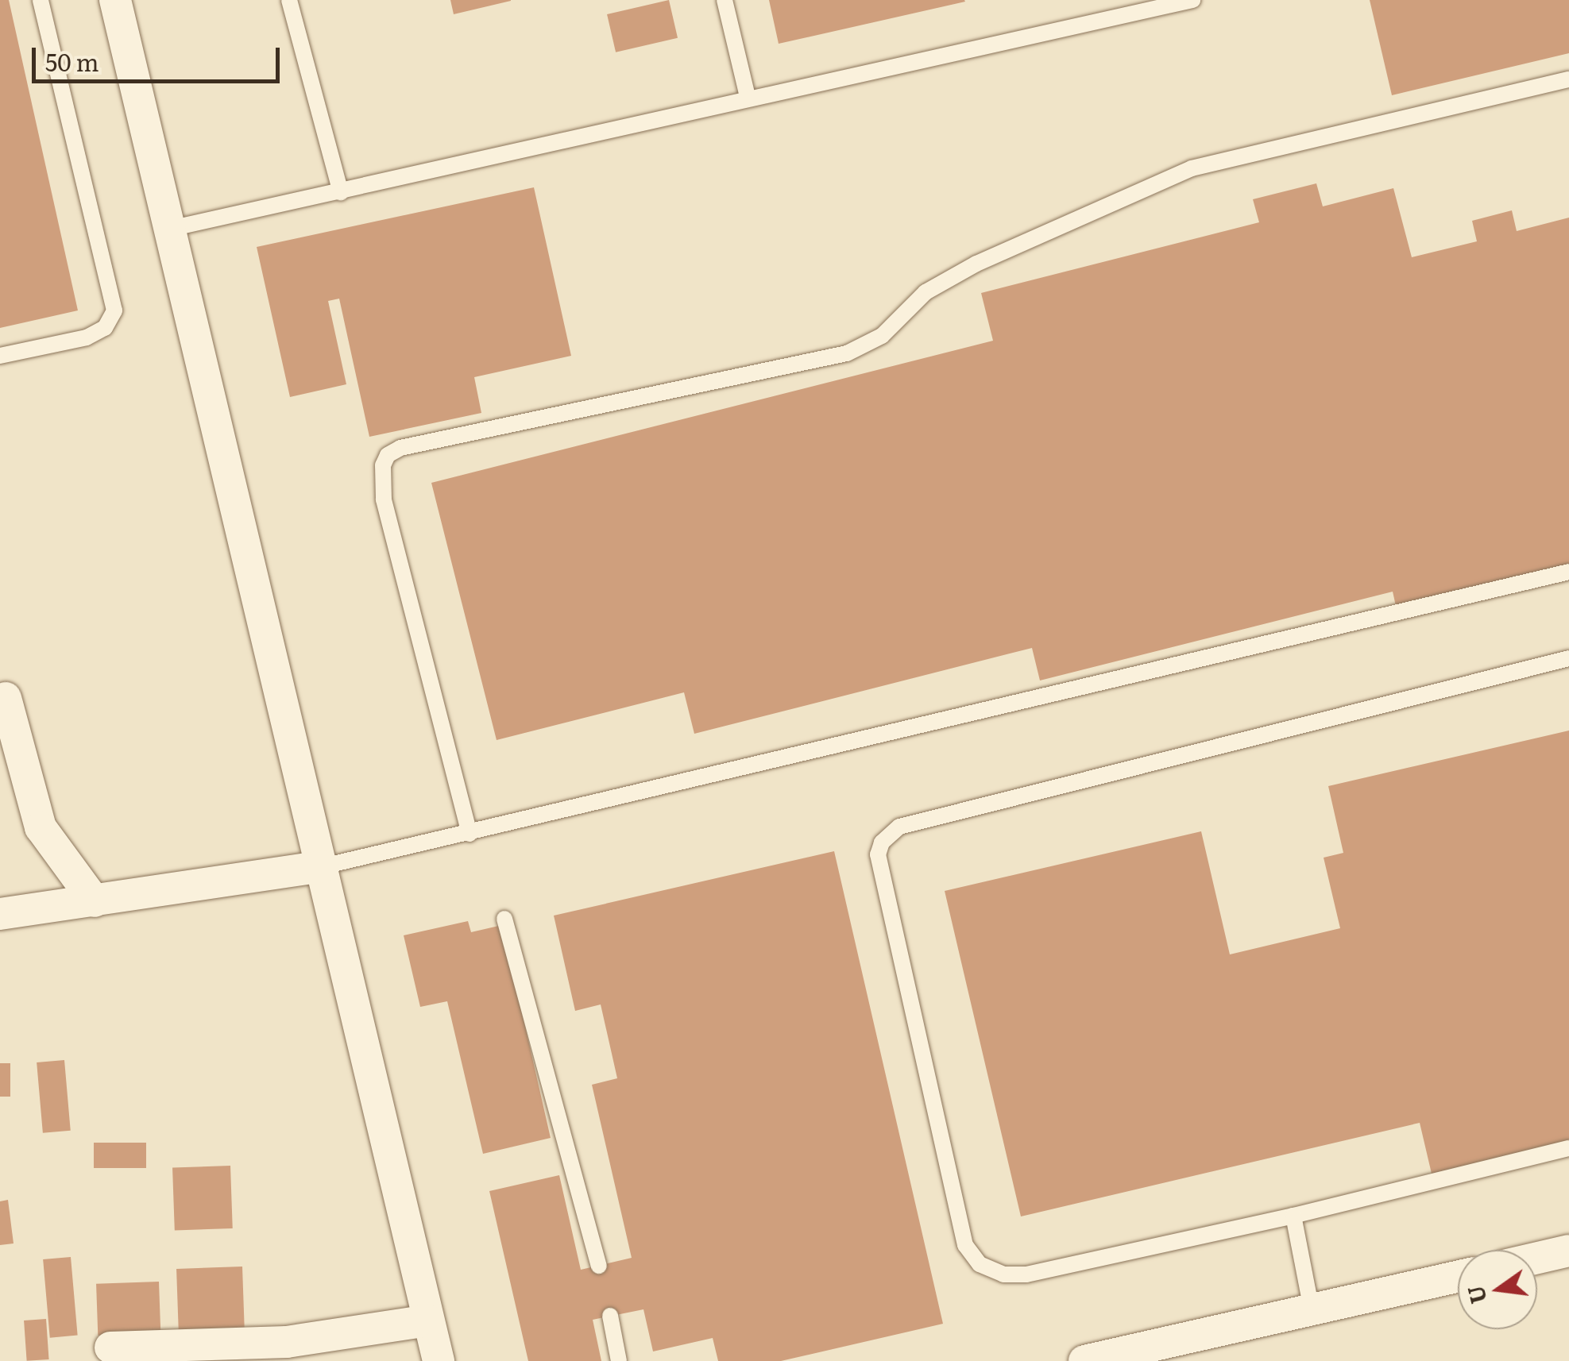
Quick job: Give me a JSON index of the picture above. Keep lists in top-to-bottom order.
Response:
{
  "scale_bar": "50 m",
  "north": "left"
}
